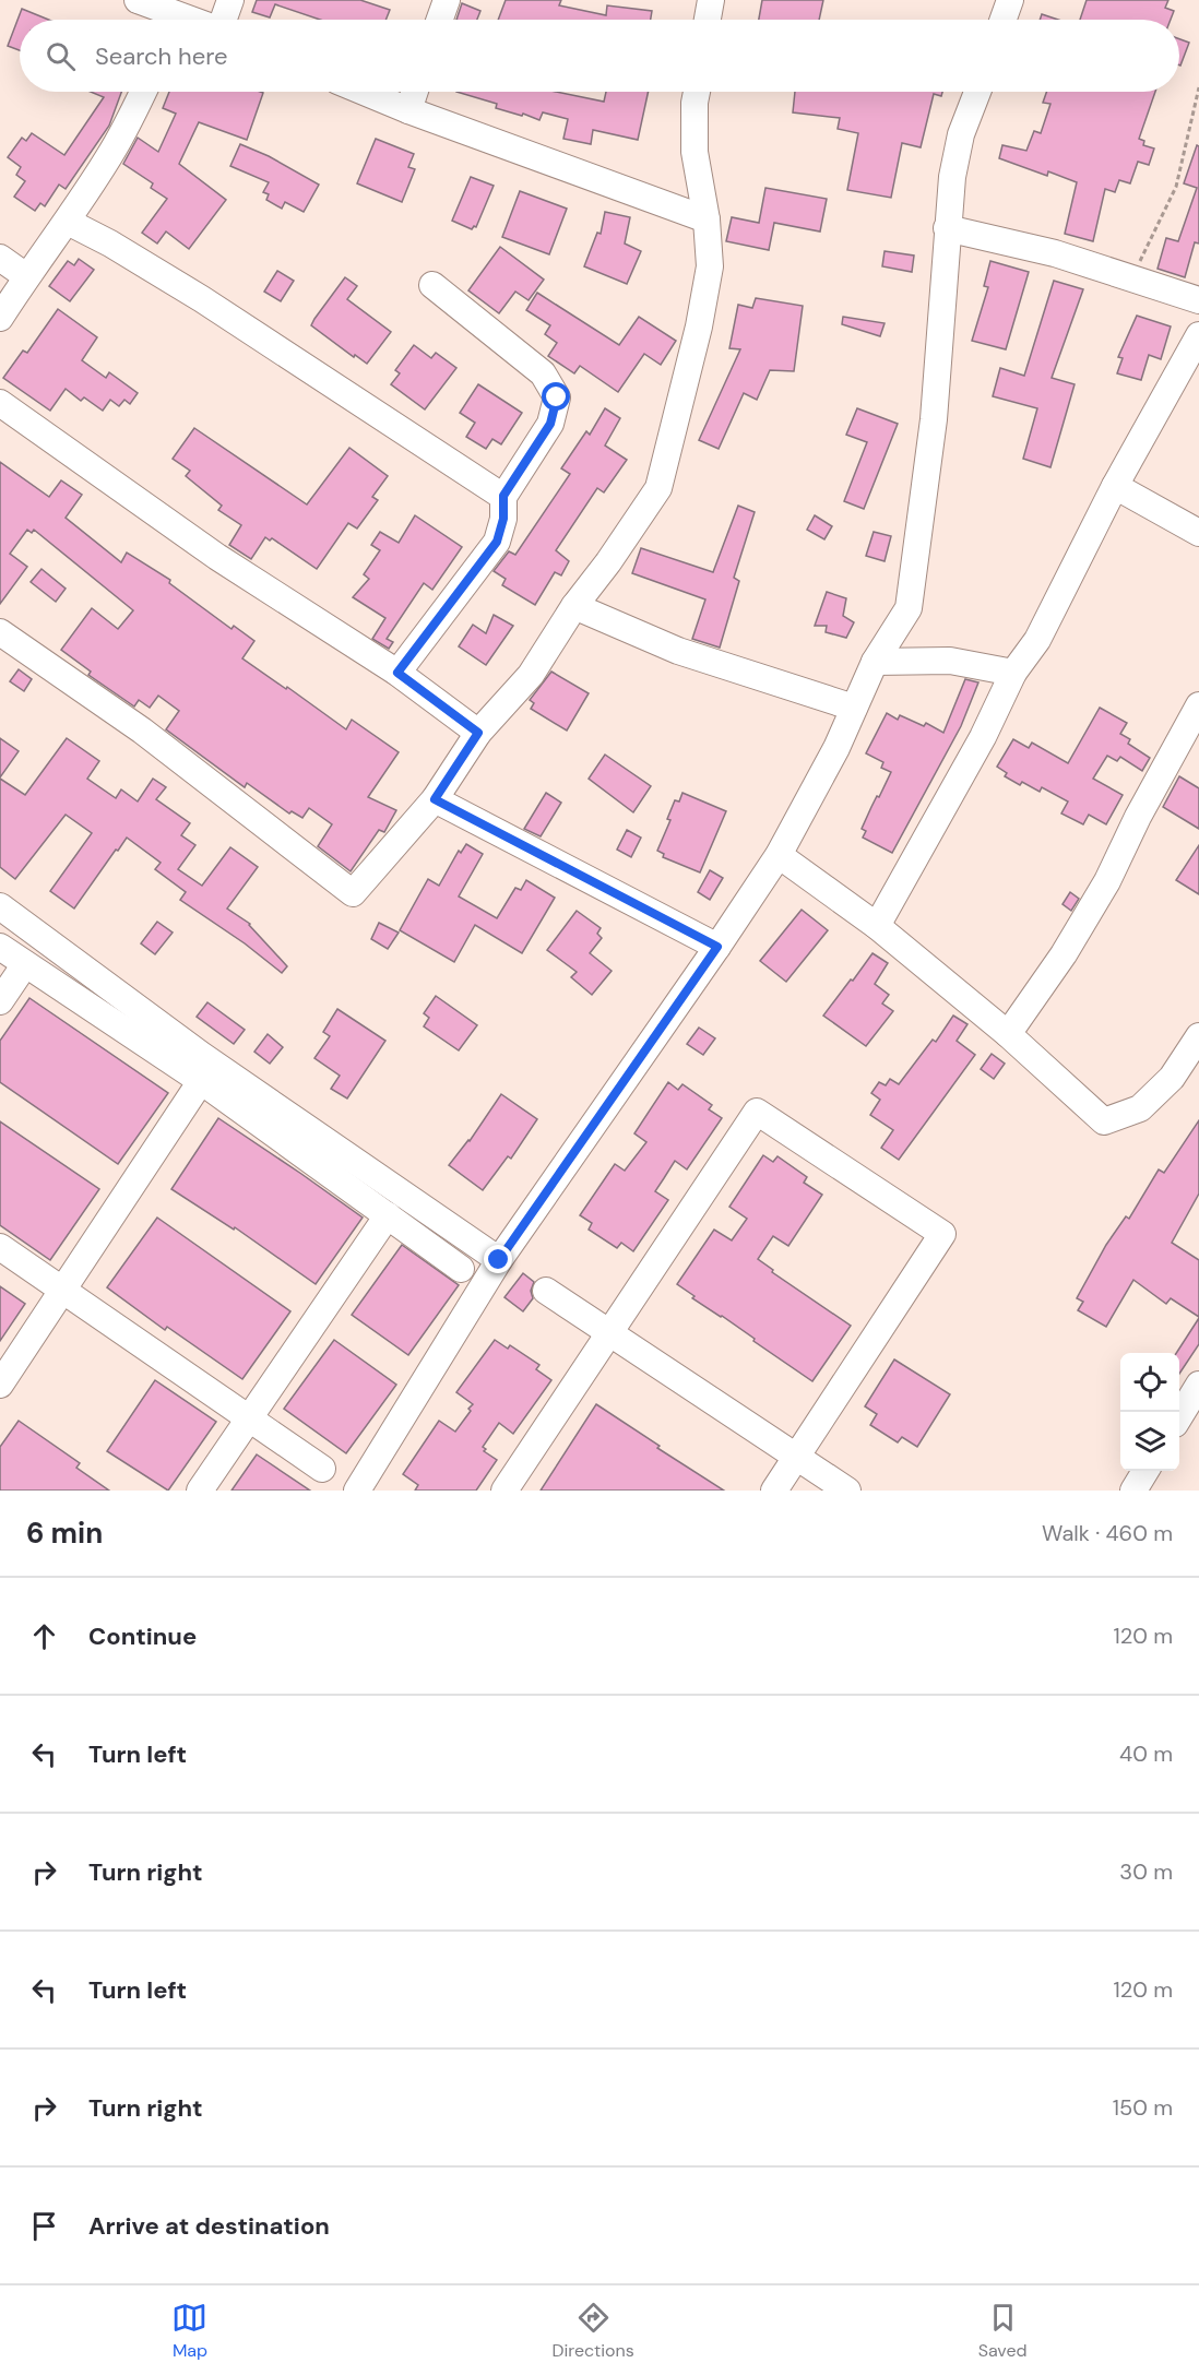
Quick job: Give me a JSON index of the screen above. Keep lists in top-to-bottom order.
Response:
{
  "page": {
    "search": "Search here",
    "heading": ["6 min", "Walk · 460 m"],
    "list": [
      ["Continue", "120 m"],
      ["Turn left", "40 m"],
      ["Turn right", "30 m"],
      ["Turn left", "120 m"],
      ["Turn right", "150 m"],
      "Arrive at destination"
    ],
    "nav": ["Map", "Directions", "Saved"]
  }
}
